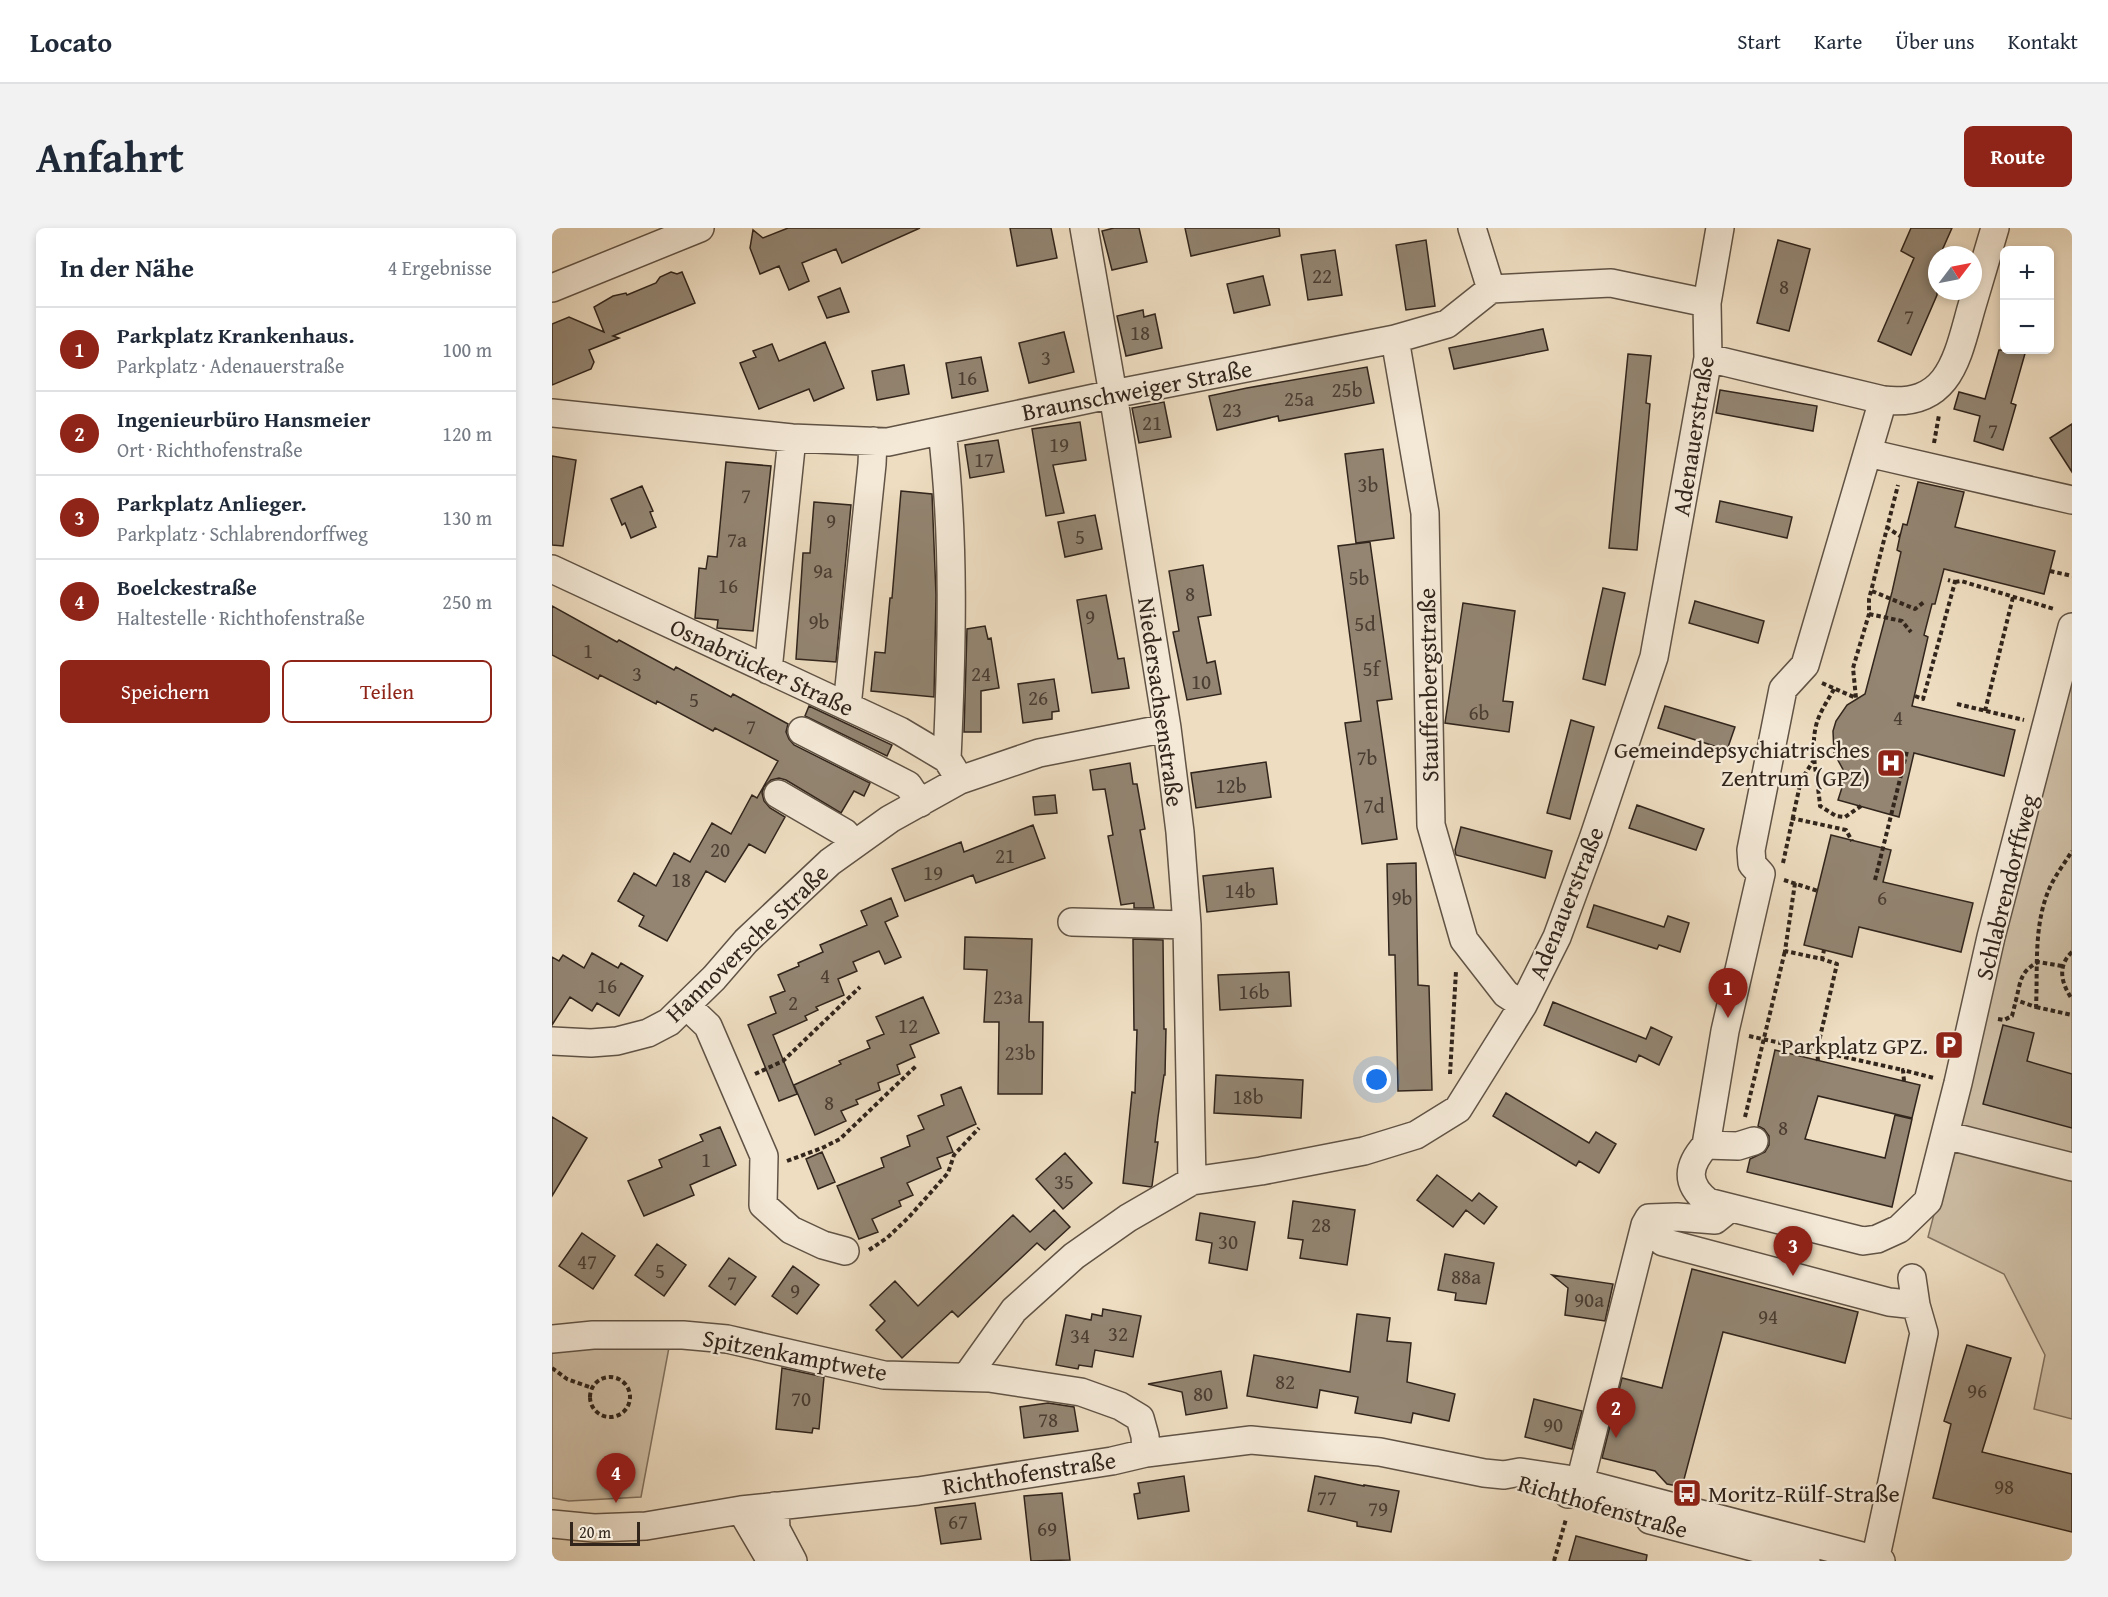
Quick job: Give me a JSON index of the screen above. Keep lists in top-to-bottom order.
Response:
{
  "streets": {
    "street": [
      "Braunschweiger Straße",
      "Adenauerstraße",
      "Osnabrücker Straße",
      "Stauffenbergstraße",
      "Niedersachsenstraße",
      "Schlabrendorffweg",
      "Hannoversche Straße",
      "Spitzenkamptwete",
      "Richthofenstraße"
    ]
  },
  "crossings": [
    ["Braunschweiger Straße", "Stauffenbergstraße"],
    ["Braunschweiger Straße", "Niedersachsenstraße"],
    ["Adenauerstraße", "Stauffenbergstraße"],
    ["Adenauerstraße", "Niedersachsenstraße"],
    ["Adenauerstraße", "Spitzenkamptwete"],
    ["Osnabrücker Straße", "Hannoversche Straße"],
    ["Niedersachsenstraße", "Hannoversche Straße"],
    ["Spitzenkamptwete", "Richthofenstraße"]
  ],
  "places": {
    "hospital": ["Gemeindepsychiatrisches Zentrum (GPZ)"],
    "parking": ["Parkplatz GPZ."],
    "bus stop": ["Moritz-Rülf-Straße"]
  },
  "house_numbers": [
    "22",
    "8",
    "7",
    "18",
    "3",
    "16",
    "25b",
    "25a",
    "23",
    "21",
    "7",
    "19",
    "17",
    "3b",
    "7",
    "9",
    "5",
    "7a",
    "9a",
    "5b",
    "16",
    "8",
    "9",
    "9b",
    "5d",
    "1",
    "5f",
    "3",
    "24",
    "10",
    "26",
    "5",
    "6b",
    "4",
    "7",
    "7b",
    "12b",
    "7d",
    "20",
    "21",
    "19",
    "18",
    "14b",
    "9b",
    "6",
    "4",
    "16",
    "16b",
    "23a",
    "2",
    "12",
    "23b",
    "18b",
    "8",
    "8",
    "1",
    "35",
    "28",
    "30",
    "47",
    "5",
    "88a",
    "7",
    "9",
    "90a",
    "94",
    "32",
    "34",
    "82",
    "96",
    "80",
    "70",
    "78",
    "90",
    "98",
    "77",
    "79",
    "67",
    "69"
  ],
  "scale_bar": "20 m",
  "north": "top right",
  "page": {
    "header": "Locato",
    "nav": [
      "Start",
      "Karte",
      "Über uns",
      "Kontakt"
    ],
    "title": "Anfahrt",
    "buttons": [
      "Route",
      ["Speichern", "Teilen"]
    ],
    "heading": ["In der Nähe", "4 Ergebnisse"],
    "map_buttons": ["+", "−"],
    "list": [
      {
        "mark": "1",
        "name": "Parkplatz Krankenhaus.",
        "note": "Parkplatz · Adenauerstraße",
        "value": "100 m"
      },
      {
        "mark": "2",
        "name": "Ingenieurbüro Hansmeier",
        "note": "Ort · Richthofenstraße",
        "value": "120 m"
      },
      {
        "mark": "3",
        "name": "Parkplatz Anlieger.",
        "note": "Parkplatz · Schlabrendorffweg",
        "value": "130 m"
      },
      {
        "mark": "4",
        "name": "Boelckestraße",
        "note": "Haltestelle · Richthofenstraße",
        "value": "250 m"
      }
    ],
    "pins": [
      "1",
      "3",
      "2",
      "4"
    ],
    "scale": "20 m"
  }
}
